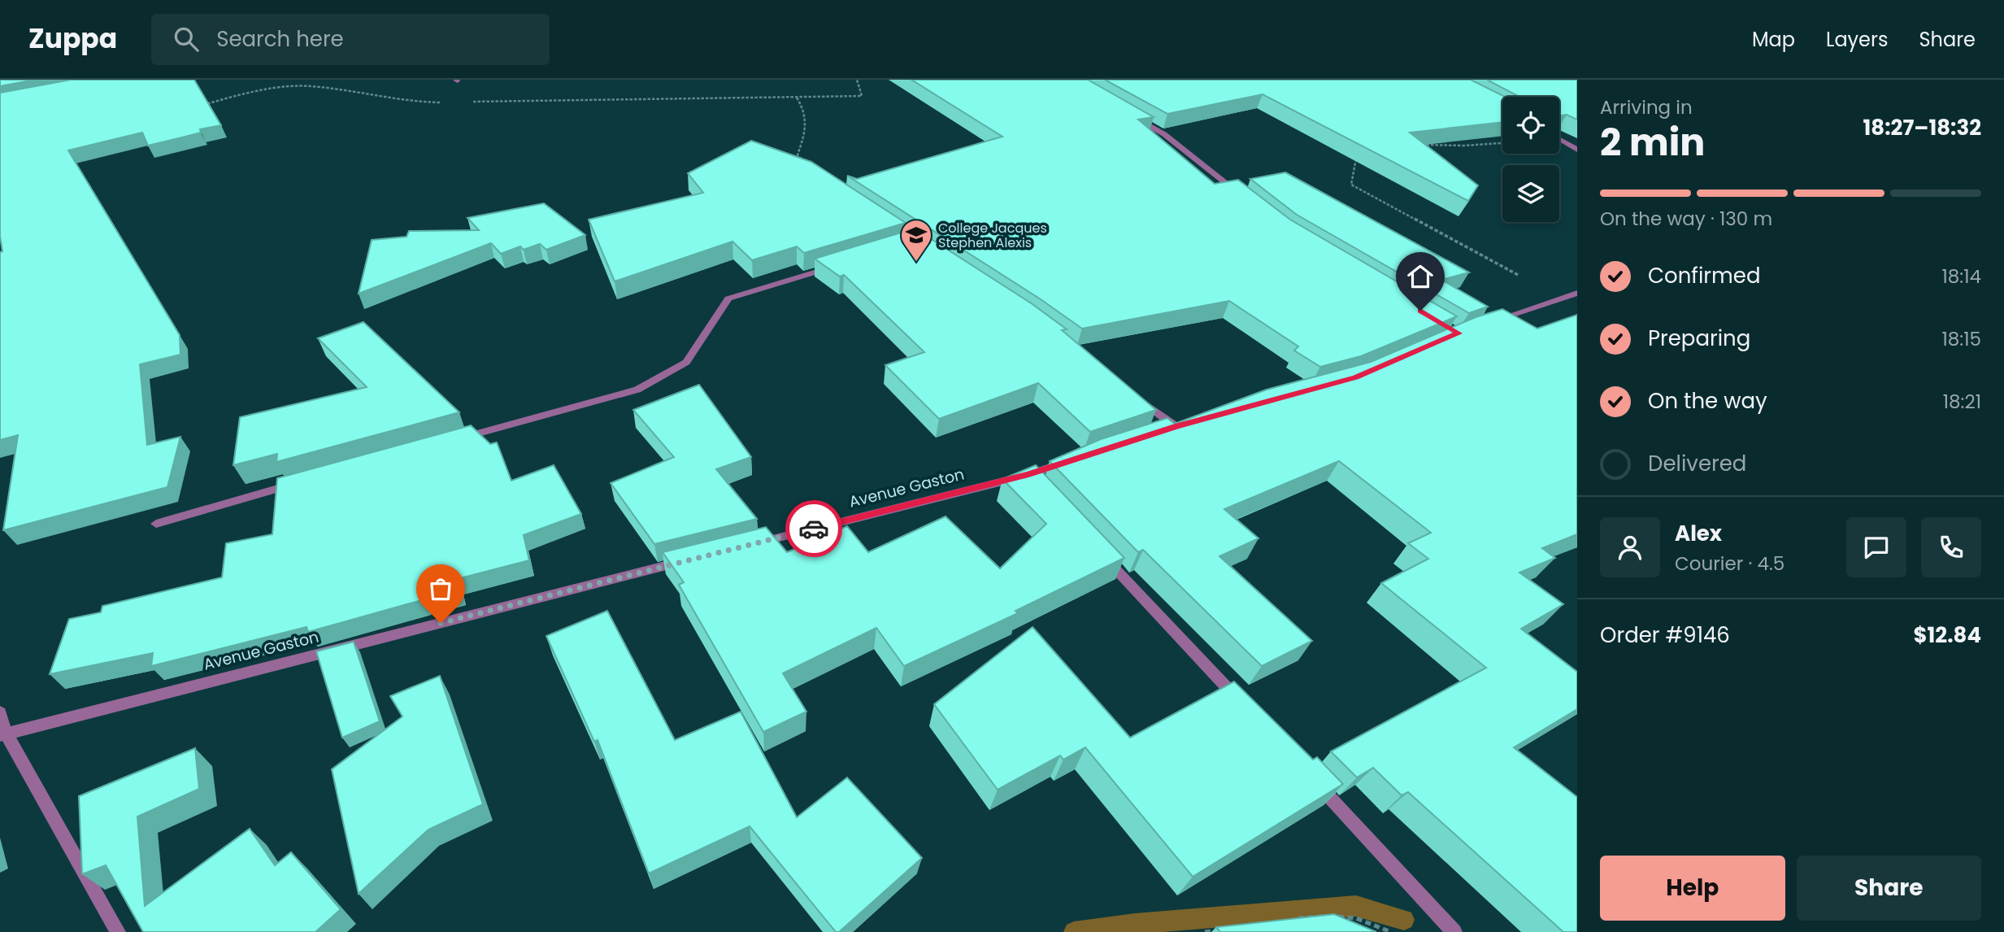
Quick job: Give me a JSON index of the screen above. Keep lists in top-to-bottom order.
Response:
{
  "streets": {
    "street": ["Avenue Gaston"]
  },
  "places": {
    "school or university": ["College Jacques Stephen Alexis"]
  },
  "page": {
    "header": "Zuppa",
    "search": "Search here",
    "nav": ["Map", "Layers", "Share"],
    "heading": ["2 min", "Arriving in", "18:27–18:32"],
    "panel": [
      "Alex",
      "Courier · 4.5",
      "Order #9146",
      "$12.84"
    ],
    "bar": "On the way · 130 m",
    "list": [
      ["Confirmed", "18:14"],
      ["Preparing", "18:15"],
      ["On the way", "18:21"],
      "Delivered"
    ],
    "buttons": ["Help", "Share"]
  }
}
